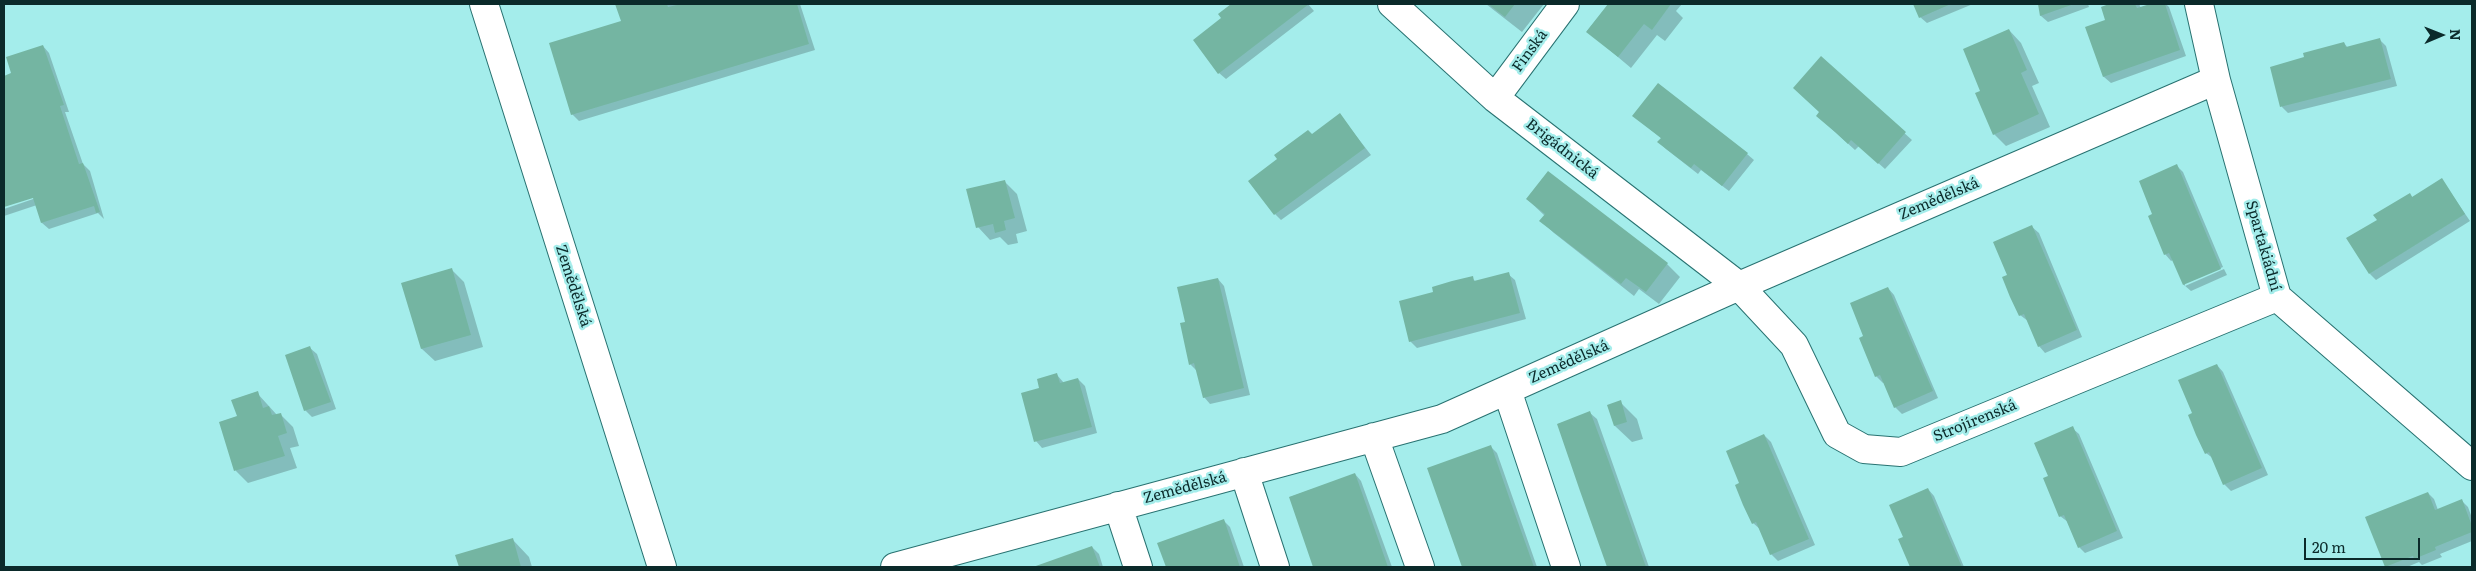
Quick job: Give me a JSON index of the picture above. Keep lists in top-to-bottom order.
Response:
{
  "streets": {
    "street": [
      "Finská",
      "Brigádnická",
      "Zemědělská",
      "Spartakiádní",
      "Strojírenská"
    ]
  },
  "crossings": [
    ["Finská", "Brigádnická"],
    ["Brigádnická", "Zemědělská"],
    ["Brigádnická", "Strojírenská"],
    ["Zemědělská", "Spartakiádní"],
    ["Zemědělská", "Strojírenská"],
    ["Spartakiádní", "Strojírenská"]
  ],
  "scale_bar": "20 m",
  "north": "right"
}
